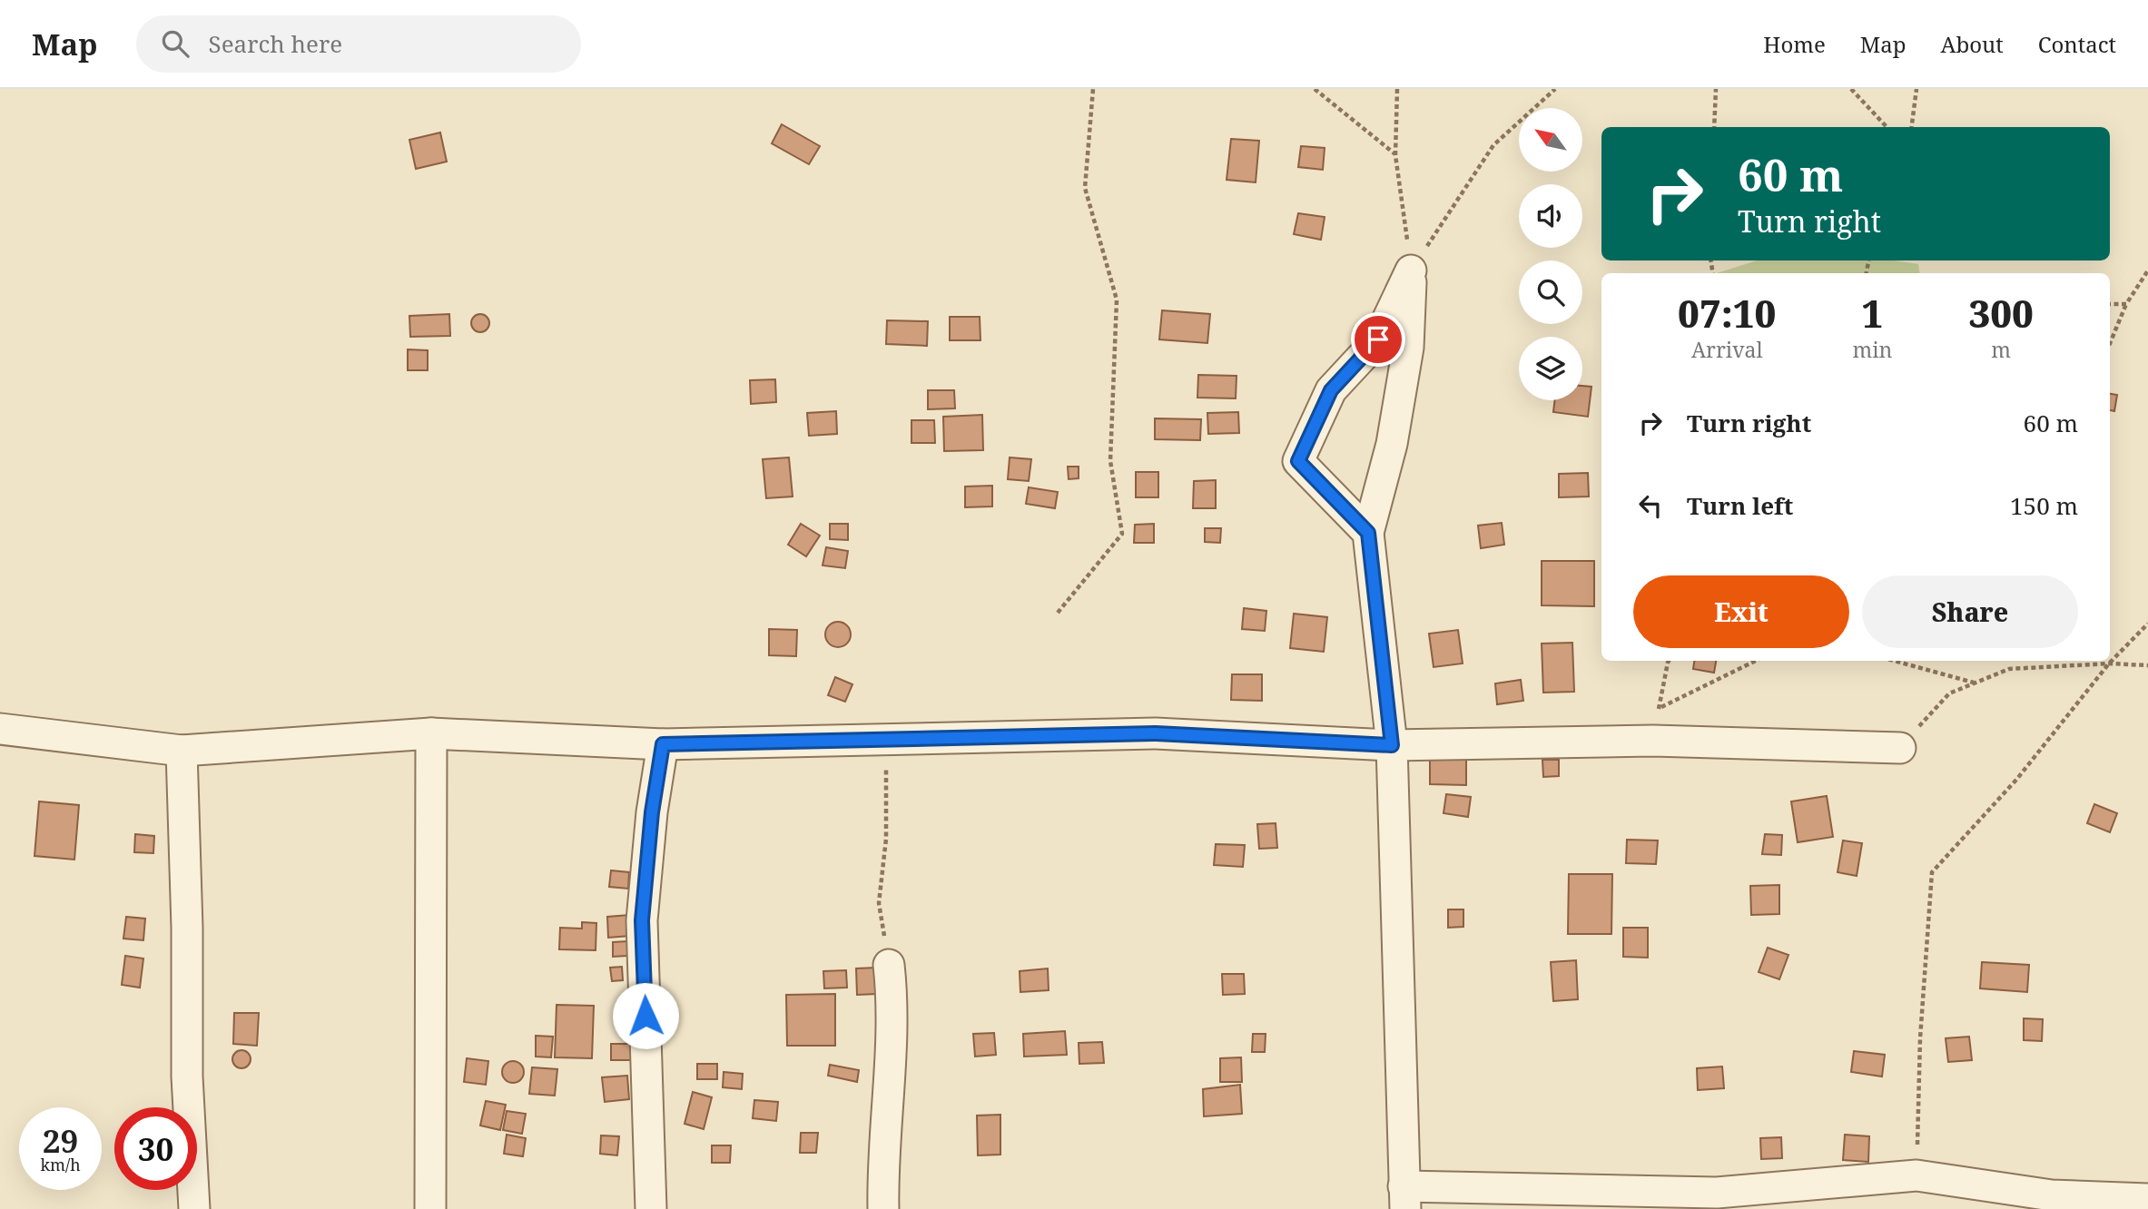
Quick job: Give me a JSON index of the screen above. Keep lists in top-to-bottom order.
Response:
{
  "north": "top left",
  "page": {
    "header": "Map",
    "search": "Search here",
    "nav": [
      "Home",
      "Map",
      "About",
      "Contact"
    ],
    "turn": ["60 m", "Turn right"],
    "eta": [
      "07:10",
      "Arrival",
      "1",
      "min",
      "300",
      "m"
    ],
    "list": [
      {
        "name": "Turn right",
        "value": "60 m"
      },
      {
        "name": "Turn left",
        "value": "150 m"
      }
    ],
    "buttons": ["Exit", "Share"],
    "speed": "29 km/h",
    "limit": "30"
  }
}
